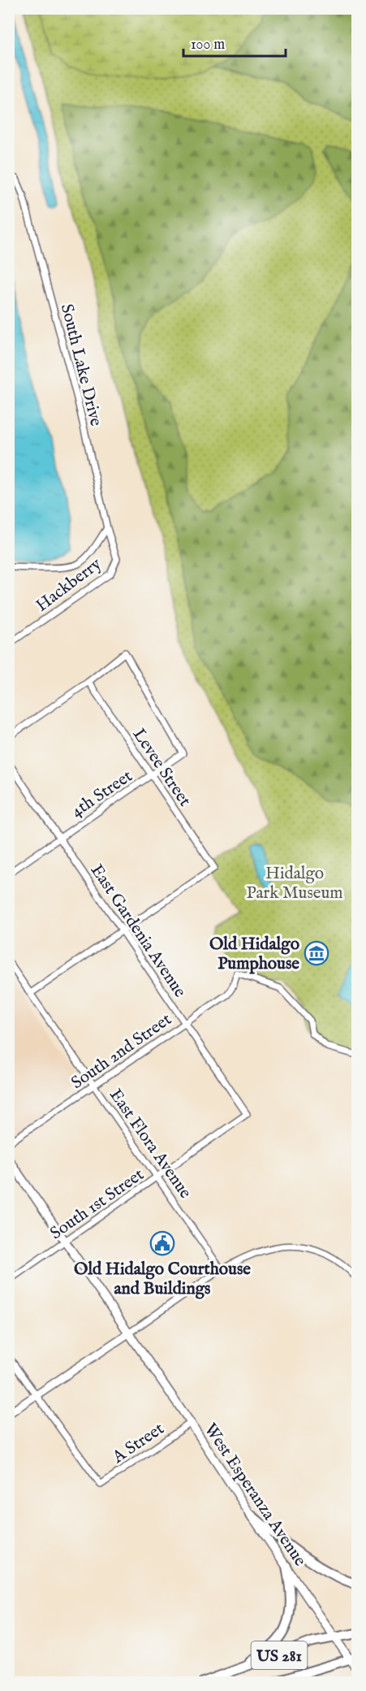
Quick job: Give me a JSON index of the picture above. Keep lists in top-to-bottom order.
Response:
{
  "streets": {
    "main road": ["US 281"],
    "street": [
      "South Lake Drive",
      "Hackberry",
      "Levee Street",
      "4th Street",
      "East Gardenia Avenue",
      "South 2nd Street",
      "East Flora Avenue",
      "South 1st Street",
      "A Street",
      "West Esperanza Avenue"
    ]
  },
  "crossings": [
    ["South Lake Drive", "Hackberry"],
    ["Levee Street", "4th Street"],
    ["Levee Street", "East Gardenia Avenue"],
    ["4th Street", "East Gardenia Avenue"],
    ["East Gardenia Avenue", "South 2nd Street"],
    ["East Gardenia Avenue", "South 1st Street"],
    ["South 2nd Street", "East Flora Avenue"],
    ["East Flora Avenue", "South 1st Street"],
    ["South 1st Street", "West Esperanza Avenue"],
    ["A Street", "West Esperanza Avenue"],
    ["West Esperanza Avenue", "US 281"]
  ],
  "parks": ["Hidalgo Park Museum"],
  "places": {
    "museum": ["Old Hidalgo Pumphouse"],
    "public building": ["Old Hidalgo Courthouse and Buildings"]
  },
  "scale_bar": "100 m"
}
